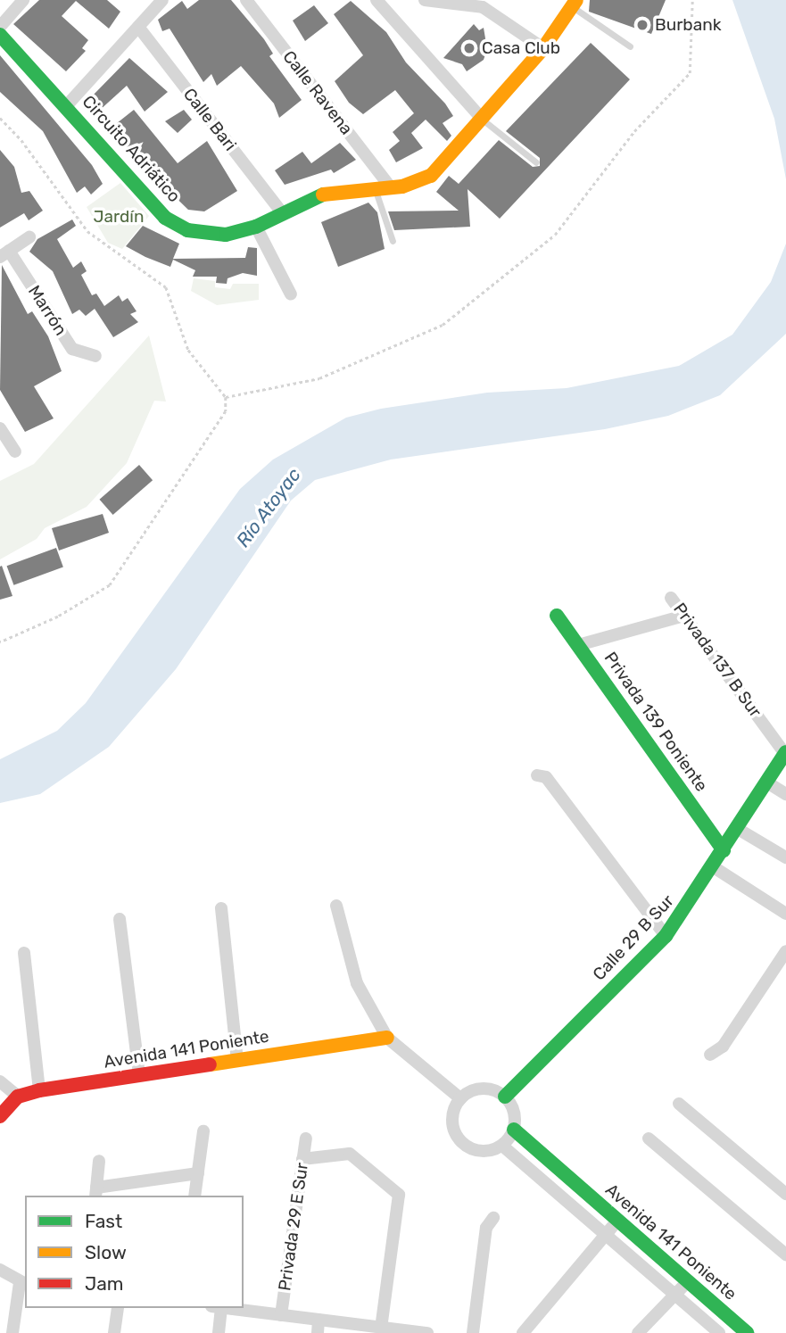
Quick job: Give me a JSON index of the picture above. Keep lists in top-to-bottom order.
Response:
{
  "streets": {
    "street": [
      "Calle Ravena",
      "Calle Bari",
      "Circuito Adriático",
      "Marrón",
      "Privada 137 B Sur",
      "Privada 139 Poniente",
      "Calle 29 B Sur",
      "Avenida 141 Poniente",
      "Privada 29 E Sur"
    ]
  },
  "crossings": [
    ["Calle Ravena", "Circuito Adriático"],
    ["Calle Bari", "Circuito Adriático"],
    ["Privada 137 B Sur", "Calle 29 B Sur"],
    ["Privada 139 Poniente", "Calle 29 B Sur"],
    ["Calle 29 B Sur", "Avenida 141 Poniente"]
  ],
  "water": ["Río Atoyac"],
  "parks": ["Jardín"],
  "places": ["Burbank", "Casa Club"],
  "legend": ["Fast", "Slow", "Jam"]
}
